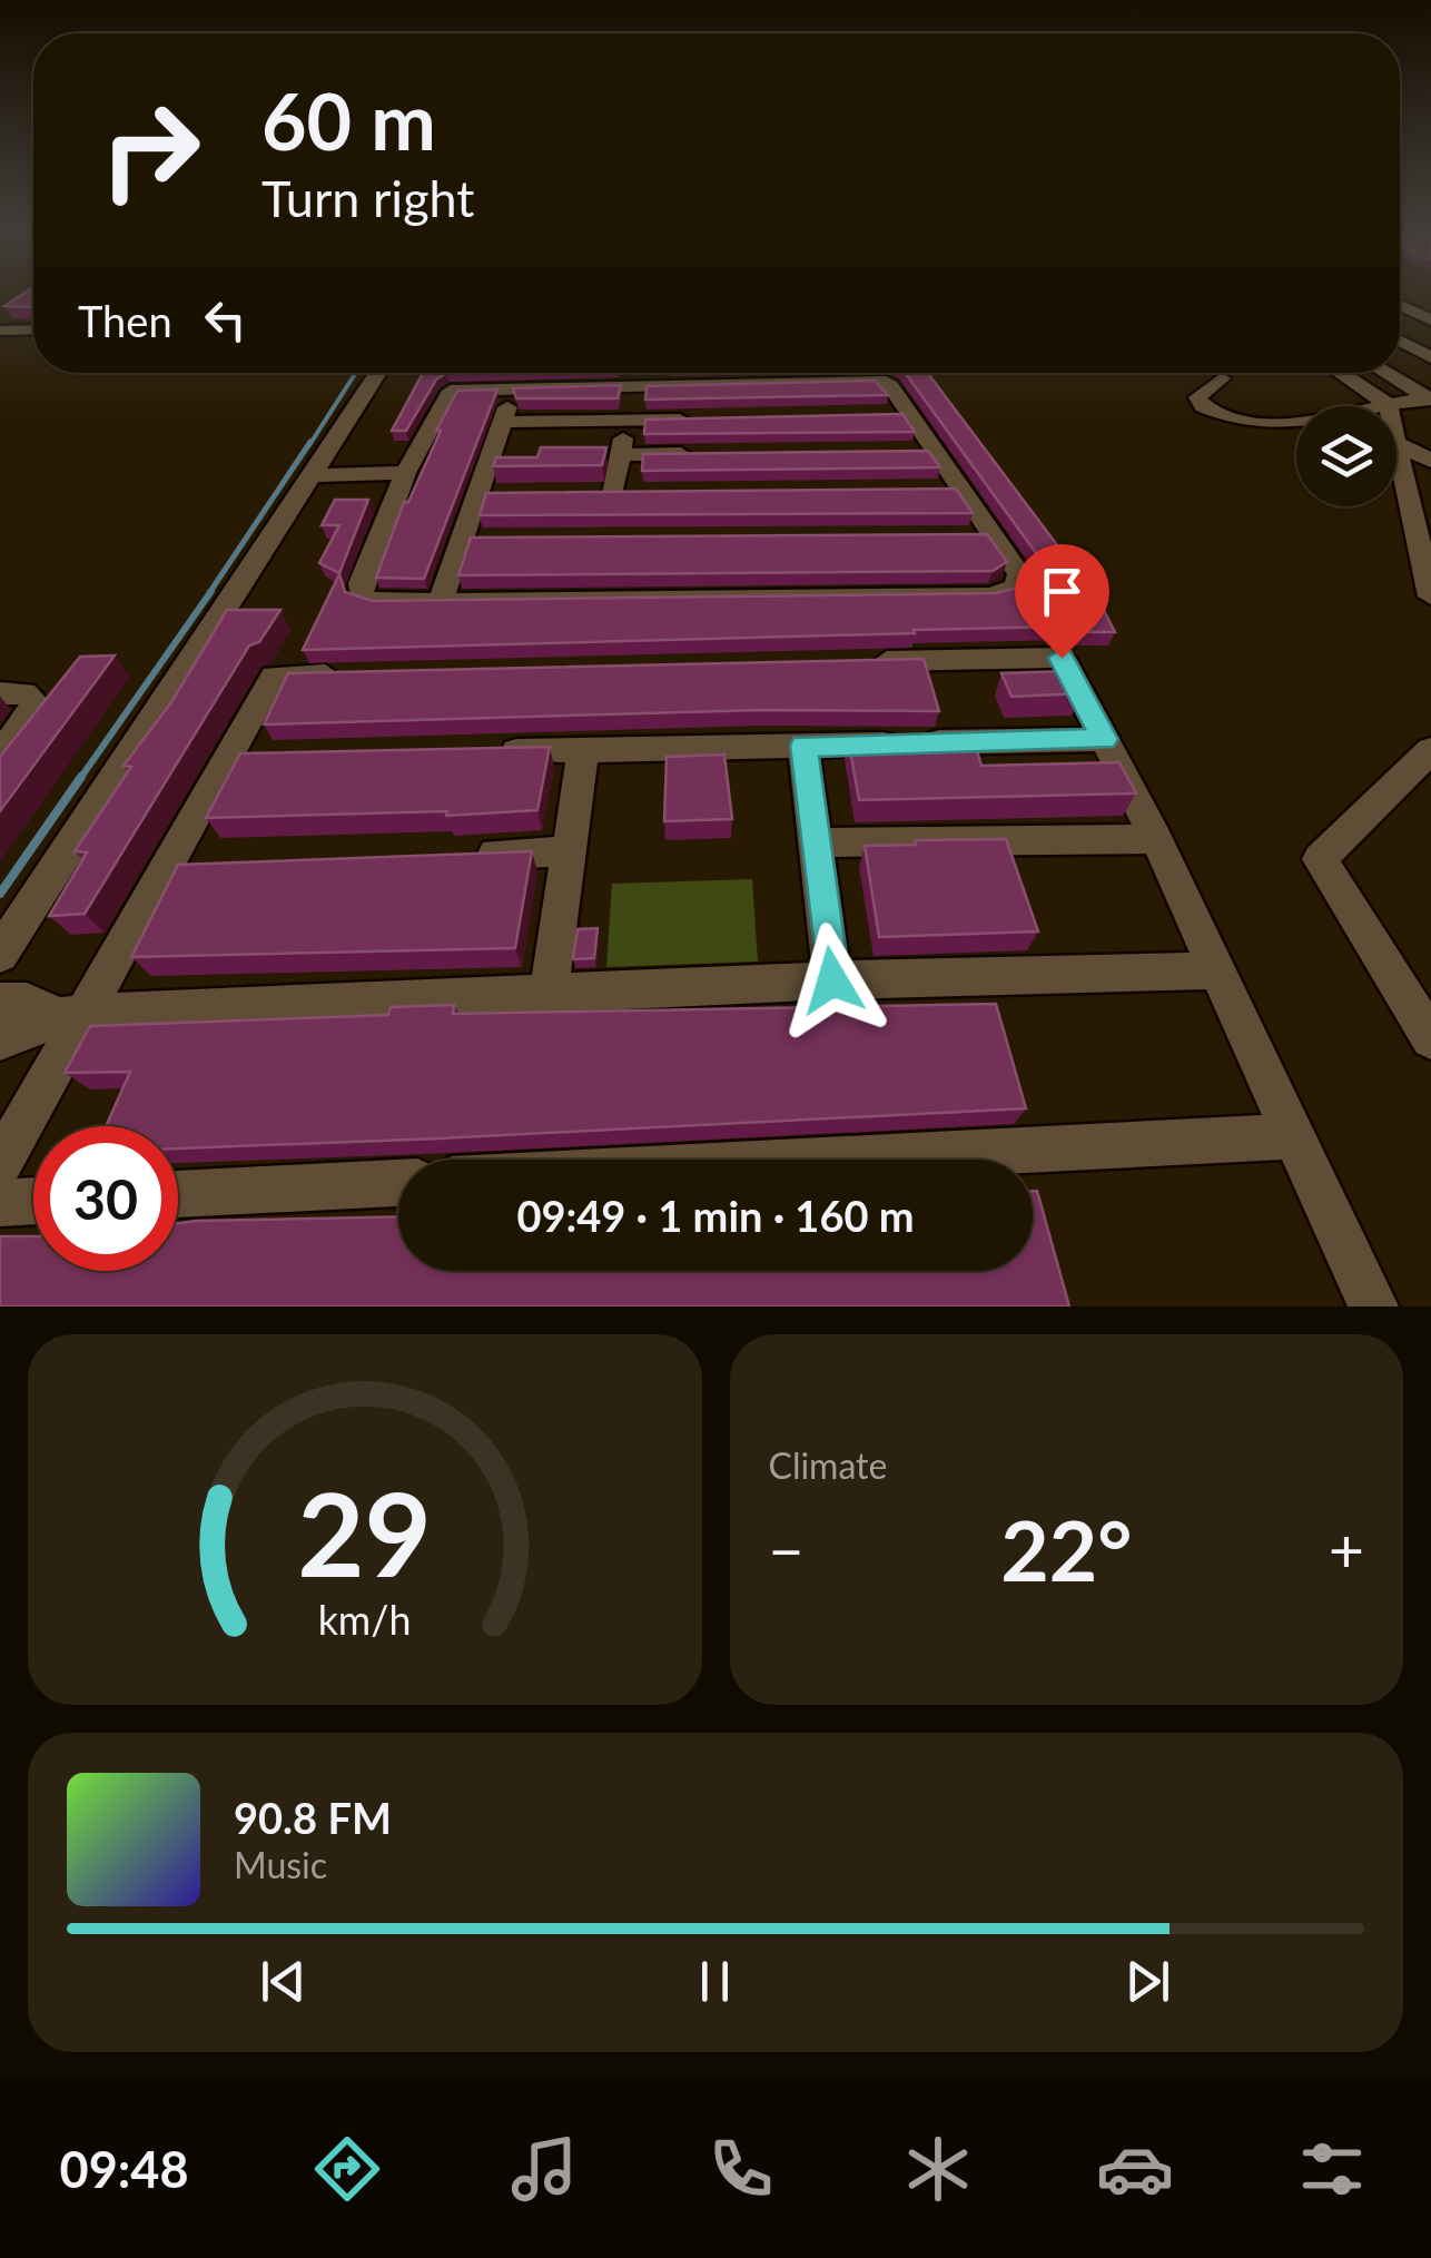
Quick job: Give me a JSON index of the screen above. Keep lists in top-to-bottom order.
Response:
{
  "page": {
    "turn": ["60 m", "Turn right"],
    "then": "Then",
    "limit": "30",
    "trip": "09:49 · 1 min · 160 m",
    "tile": "Climate",
    "heat": ["−", "22°", "+"],
    "song": ["90.8 FM", "Music"],
    "tabs": "09:48",
    "gauge": ["29", "km/h"]
  }
}
